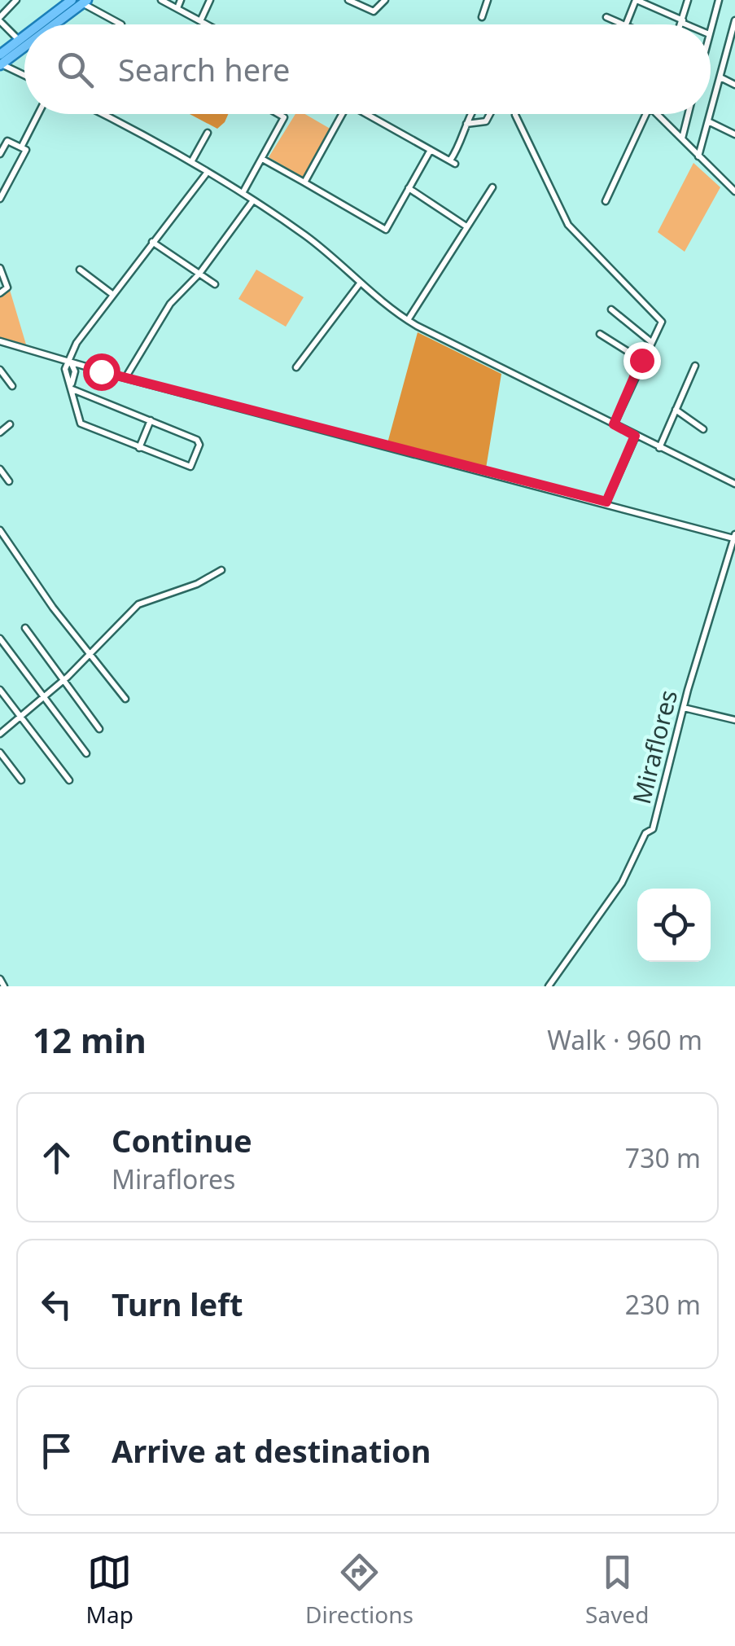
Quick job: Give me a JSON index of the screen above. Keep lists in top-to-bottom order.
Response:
{
  "streets": {
    "street": ["Miraflores"]
  },
  "page": {
    "search": "Search here",
    "heading": ["12 min", "Walk · 960 m"],
    "list": [
      ["Continue", "Miraflores", "730 m"],
      ["Turn left", "230 m"],
      "Arrive at destination"
    ],
    "nav": ["Map", "Directions", "Saved"]
  }
}
